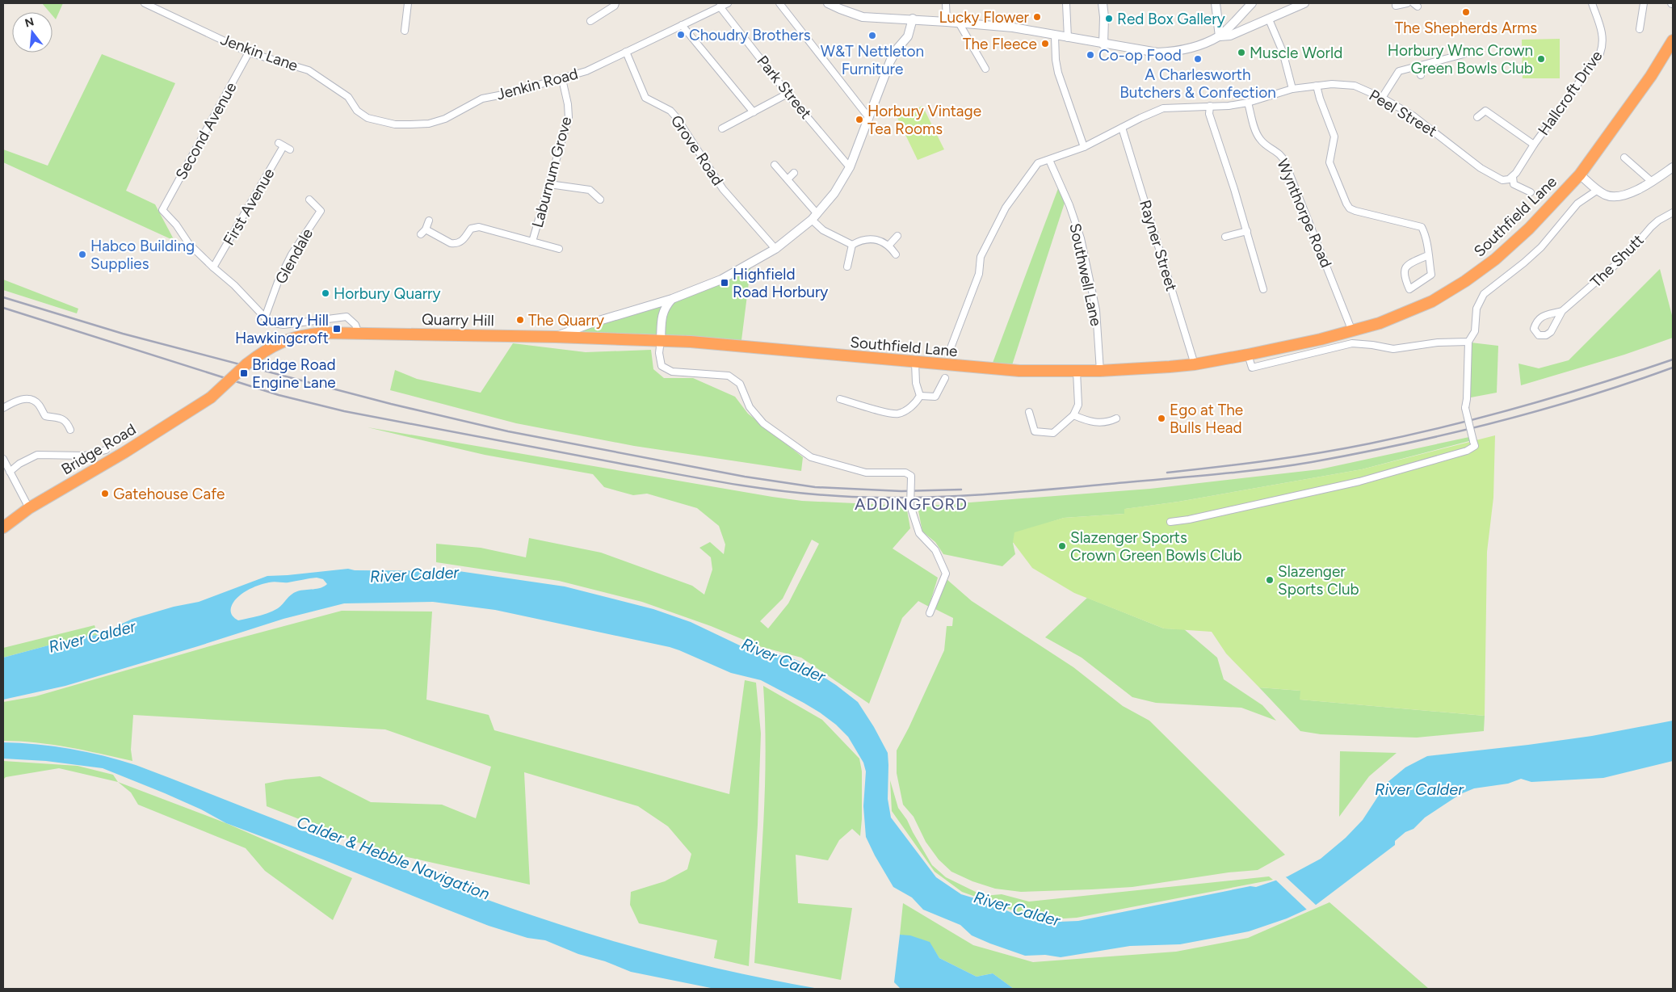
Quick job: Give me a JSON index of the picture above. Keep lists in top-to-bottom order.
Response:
{
  "streets": {
    "highway": ["Southfield Lane", "Quarry Hill", "Bridge Road"],
    "street": [
      "Jenkin Lane",
      "Jenkin Road",
      "Park Street",
      "Hallcroft Drive",
      "Peel Street",
      "Second Avenue",
      "Grove Road",
      "Laburnum Grove",
      "First Avenue",
      "Wynthorpe Road",
      "Rayner Street",
      "Glendale",
      "The Shutt",
      "Southwell Lane"
    ]
  },
  "crossings": [
    ["Jenkin Lane", "Jenkin Road"],
    ["Jenkin Lane", "Second Avenue"],
    ["Jenkin Road", "Park Street"],
    ["Jenkin Road", "Grove Road"],
    ["Jenkin Road", "Laburnum Grove"],
    ["Park Street", "Quarry Hill"],
    ["Hallcroft Drive", "Peel Street"],
    ["Peel Street", "Wynthorpe Road"],
    ["Peel Street", "Rayner Street"],
    ["Peel Street", "Southwell Lane"],
    ["Second Avenue", "First Avenue"],
    ["Grove Road", "Quarry Hill"],
    ["Wynthorpe Road", "Southfield Lane"],
    ["Southfield Lane", "Rayner Street"],
    ["Southfield Lane", "Southwell Lane"],
    ["Southfield Lane", "Quarry Hill"],
    ["Quarry Hill", "Bridge Road"]
  ],
  "districts": ["ADDINGFORD"],
  "water": ["River Calder", "Calder & Hebble Navigation"],
  "places": {
    "other": [
      "The Shepherds Arms",
      "Lucky Flower",
      "Red Box Gallery",
      "Choudry Brothers",
      "W&T Nettleton Furniture",
      "The Fleece",
      "Muscle World",
      "Co-op Food",
      "A Charlesworth Butchers & Confection",
      "Horbury Wmc Crown Green Bowls Club",
      "Horbury Vintage Tea Rooms",
      "Habco Building Supplies",
      "Horbury Quarry",
      "The Quarry",
      "Ego at The Bulls Head",
      "Gatehouse Cafe",
      "Slazenger Sports Crown Green Bowls Club",
      "Slazenger Sports Club"
    ],
    "transit": ["Highfield Road Horbury", "Quarry Hill Hawkingcroft", "Bridge Road Engine Lane"]
  },
  "north": "top"
}
